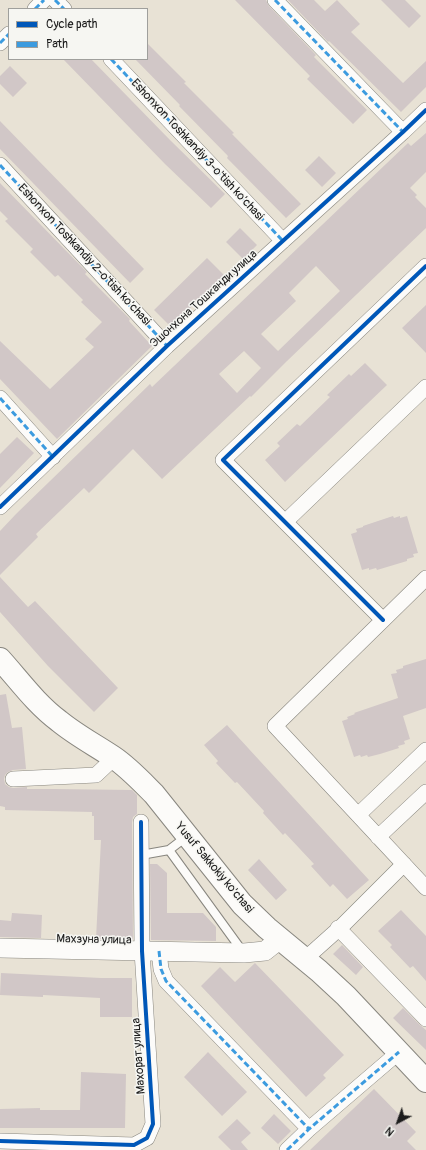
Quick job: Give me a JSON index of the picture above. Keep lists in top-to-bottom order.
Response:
{
  "streets": {
    "main road": ["Yusuf Sakkokiy ko'chasi"],
    "street": [
      "Eshonxon Toshkandiy 3-o'tish ko'chasi",
      "Eshonxon Toshkandiy 2-o'tish ko'chasi",
      "Эшонхона Тошканди улица",
      "Махзуна улица",
      "Махорат улица"
    ]
  },
  "crossings": [
    ["Eshonxon Toshkandiy 3-o'tish ko'chasi", "Эшонхона Тошканди улица"],
    ["Eshonxon Toshkandiy 2-o'tish ko'chasi", "Эшонхона Тошканди улица"],
    ["Yusuf Sakkokiy ko'chasi", "Махзуна улица"],
    ["Махзуна улица", "Махорат улица"]
  ],
  "legend": ["Cycle path", "Path"],
  "north": "bottom left"
}
